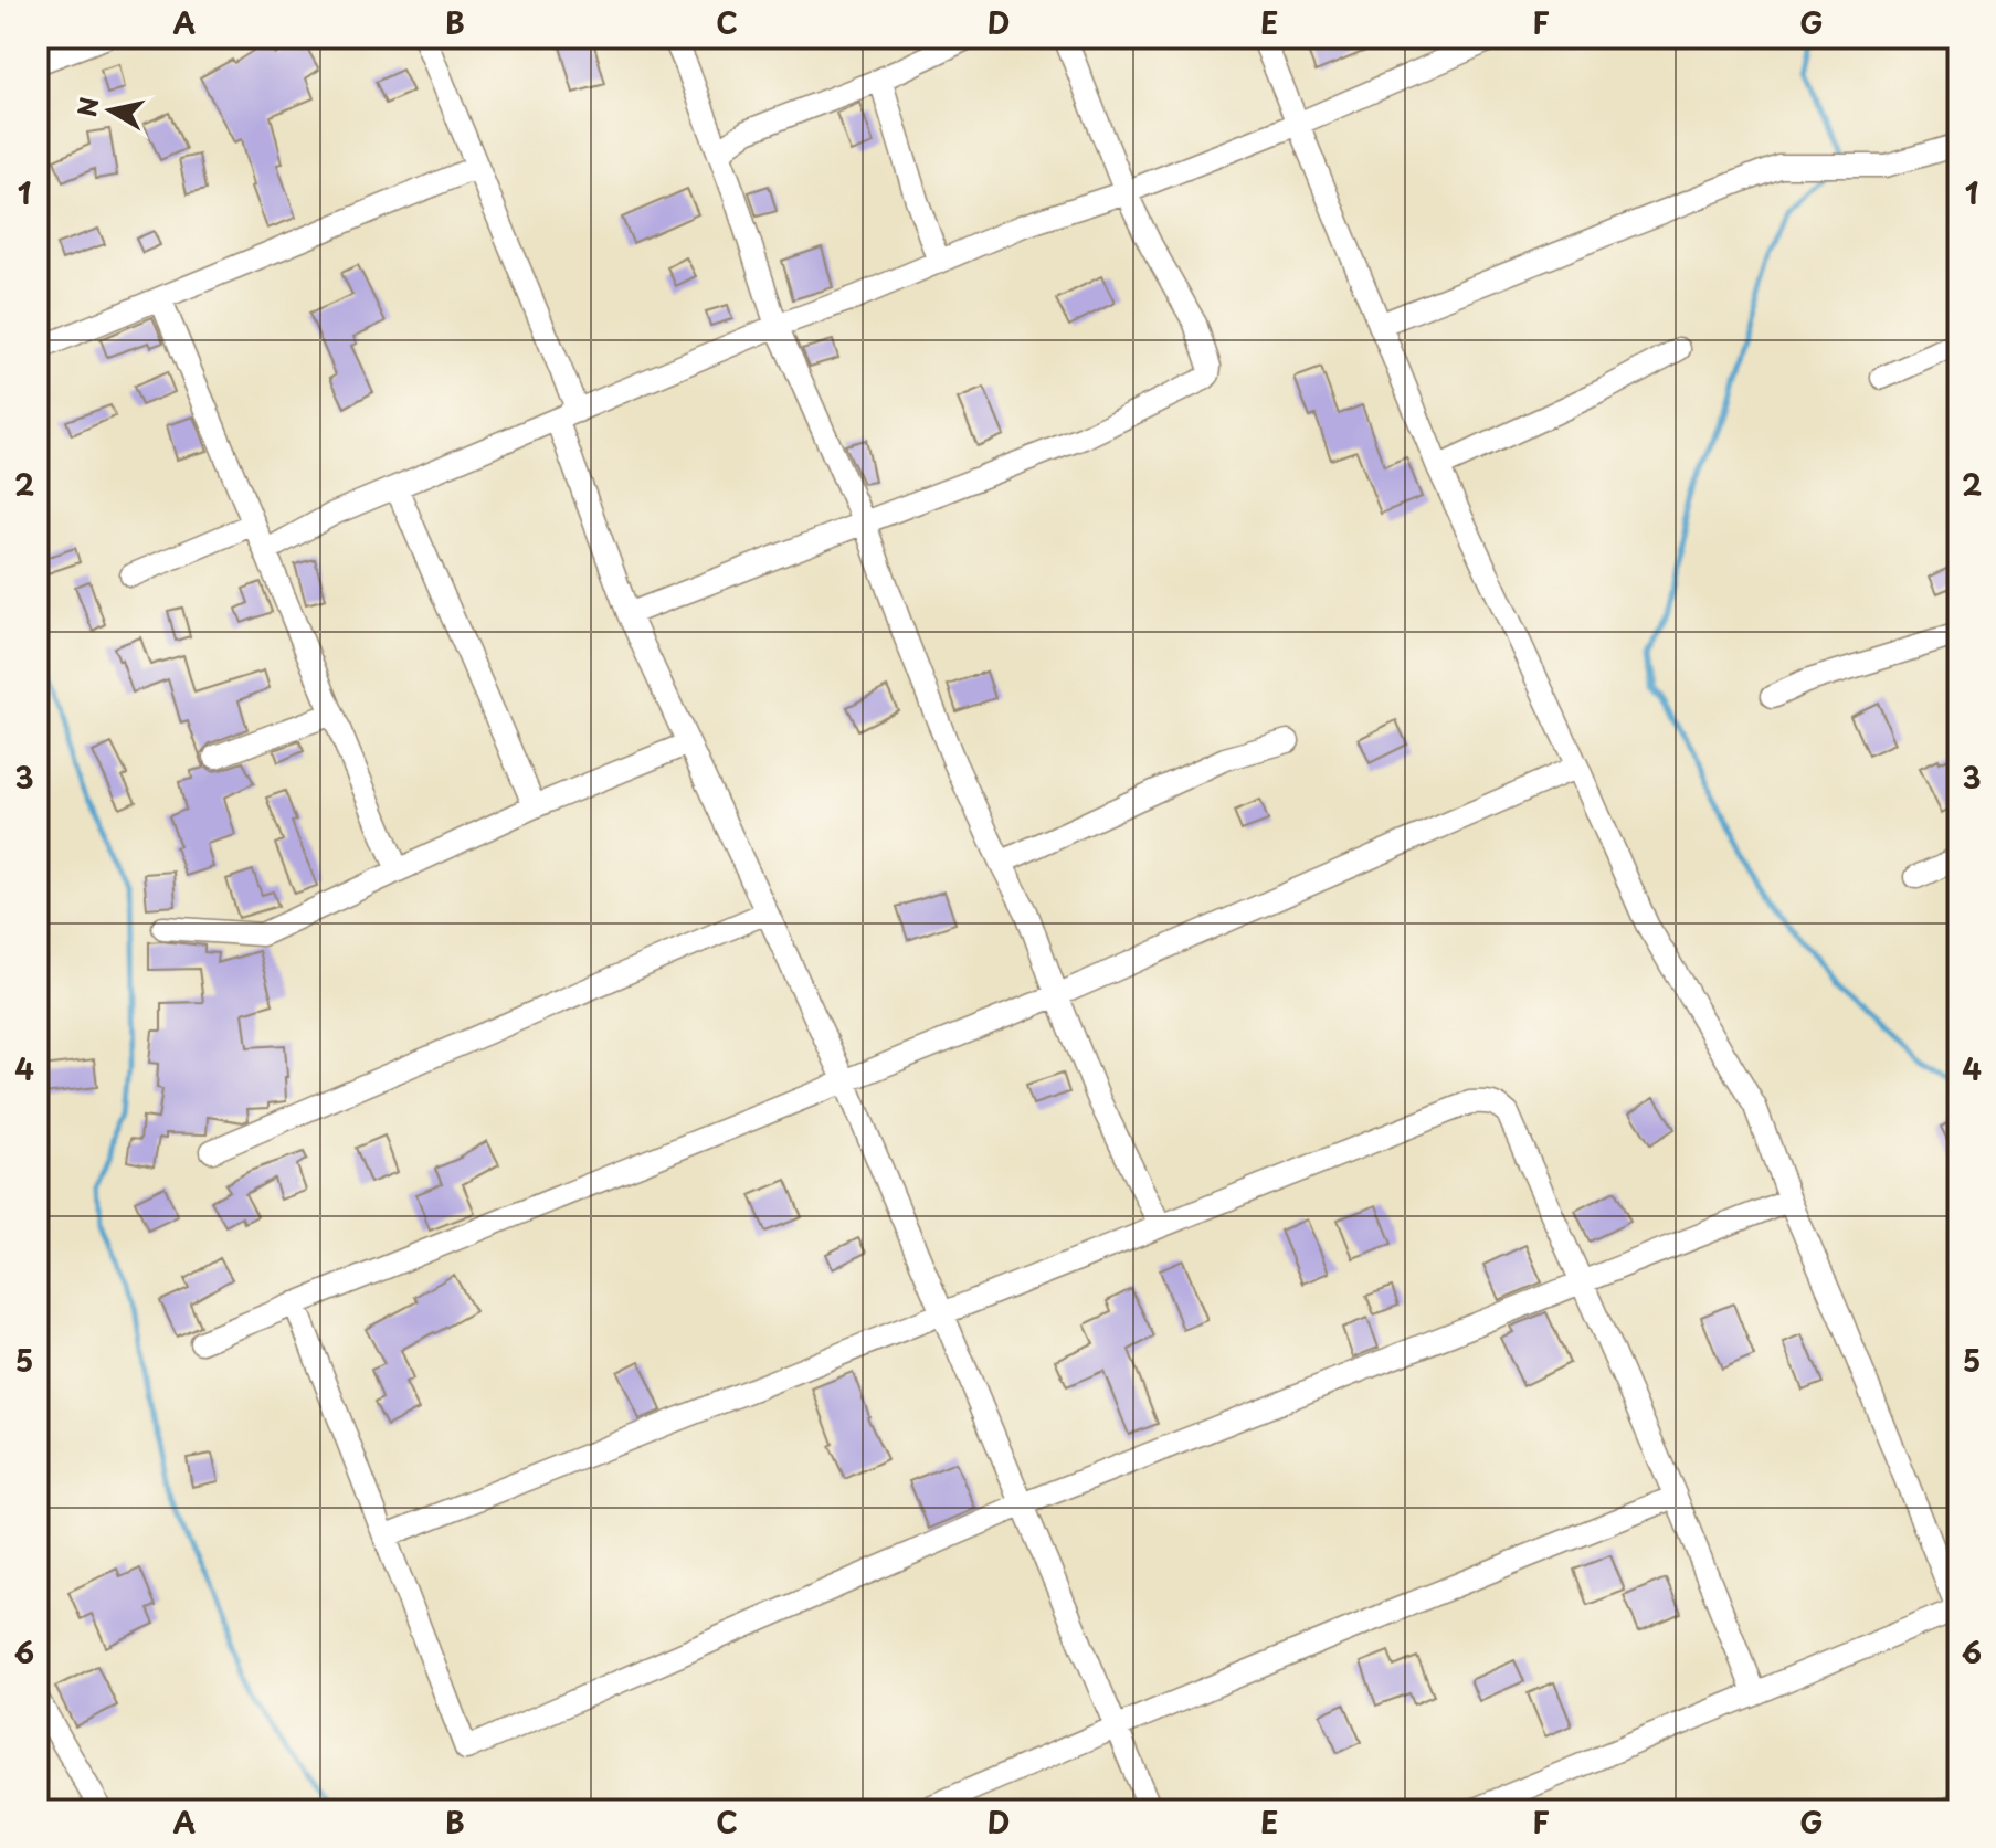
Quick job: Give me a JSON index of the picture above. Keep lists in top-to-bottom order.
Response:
{
  "north": "left",
  "grid": {
    "columns": [
      "A",
      "B",
      "C",
      "D",
      "E",
      "F",
      "G"
    ],
    "rows": [
      "1",
      "2",
      "3",
      "4",
      "5",
      "6"
    ]
  }
}
